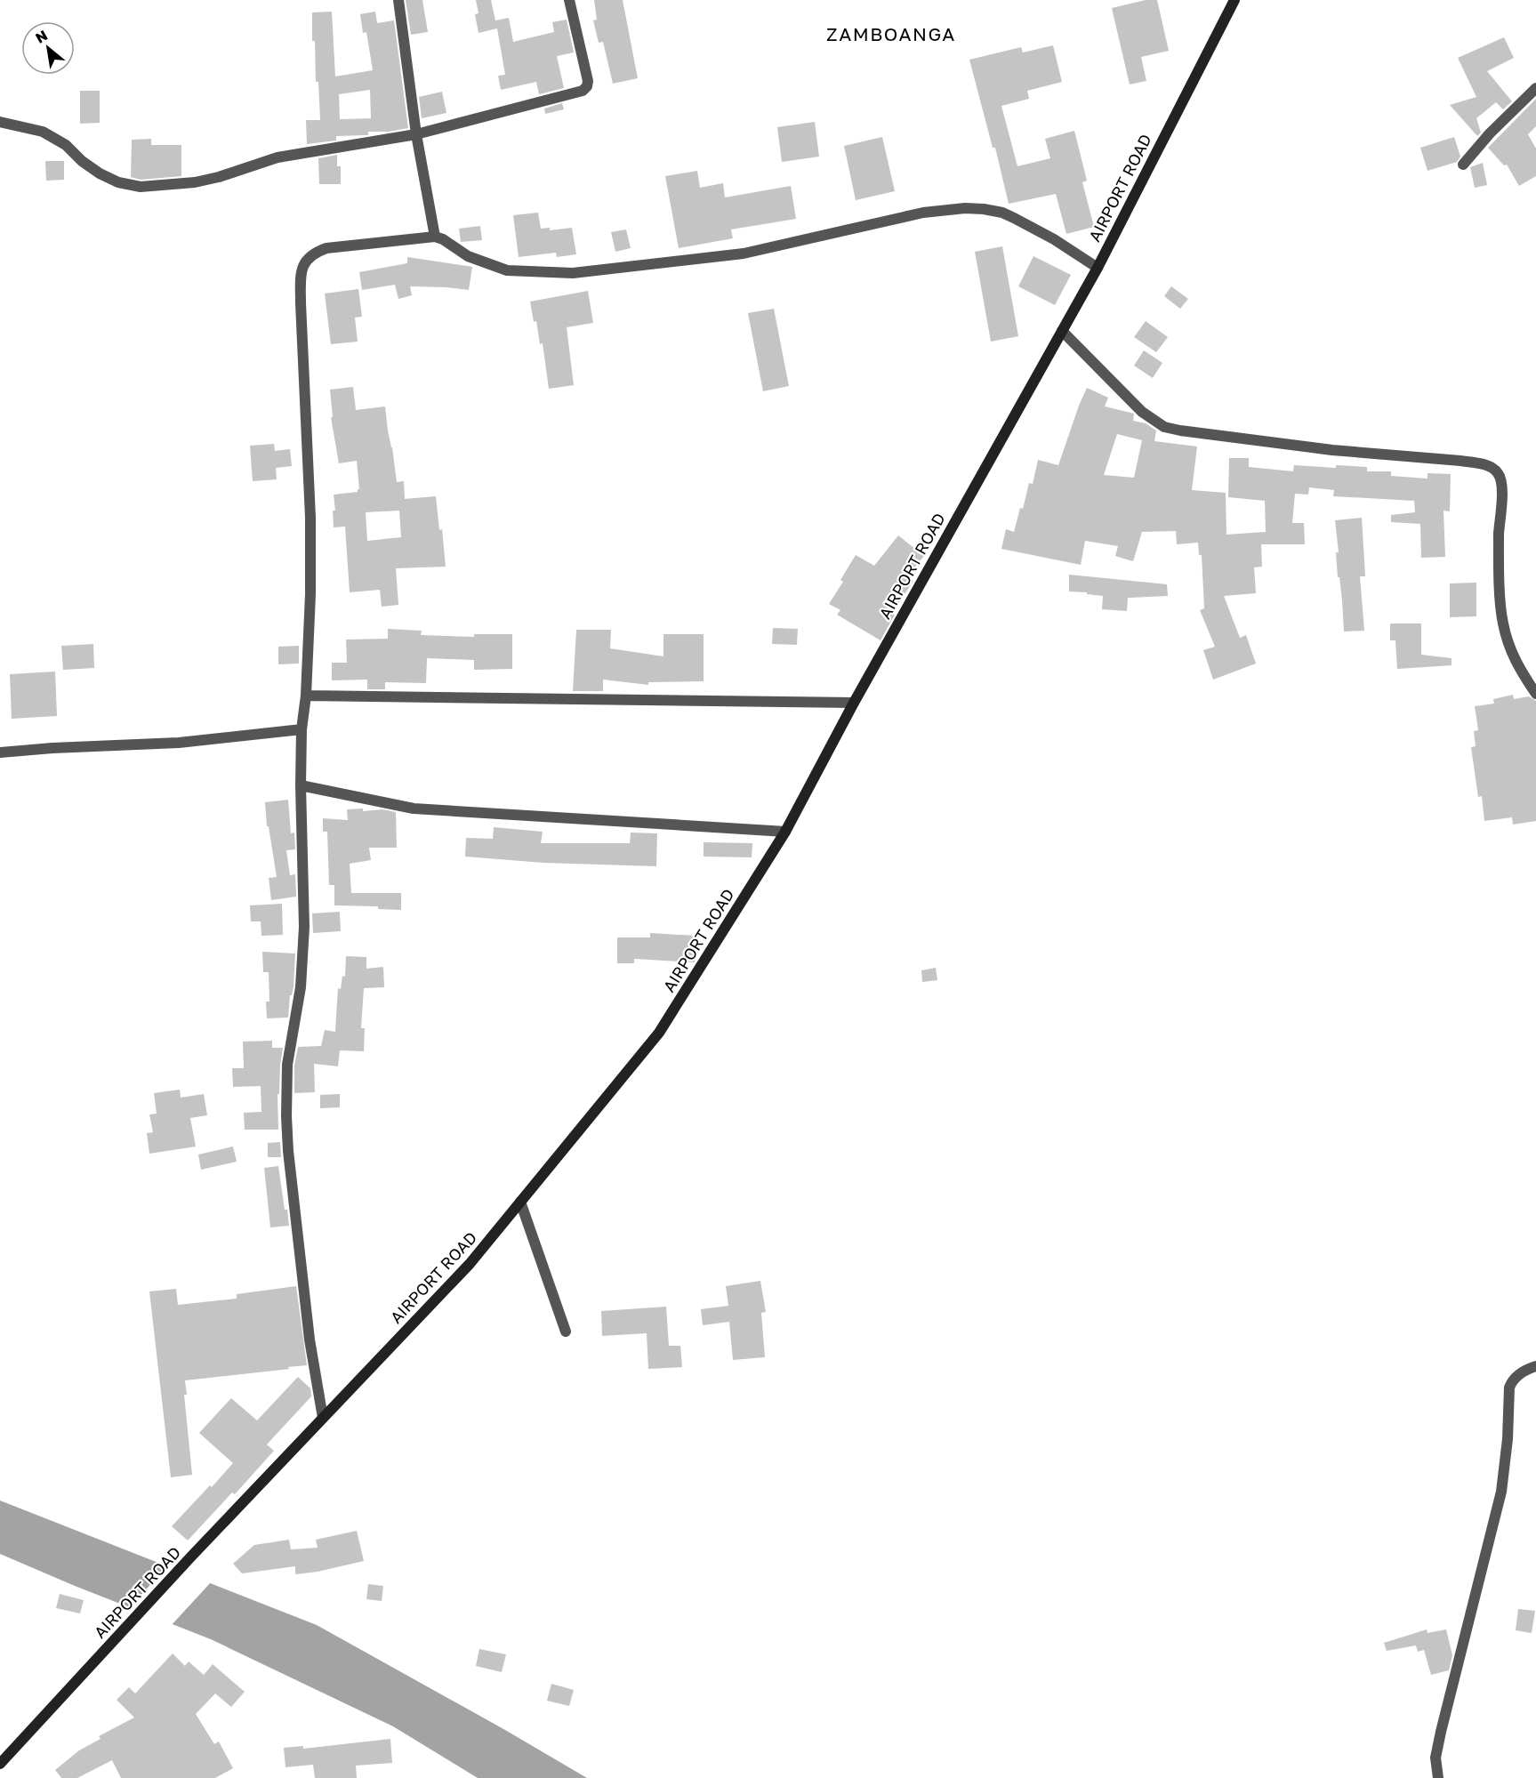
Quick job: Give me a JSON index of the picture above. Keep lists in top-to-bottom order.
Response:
{
  "streets": {
    "main road": ["AIRPORT ROAD"]
  },
  "districts": ["ZAMBOANGA"],
  "north": "top left"
}
